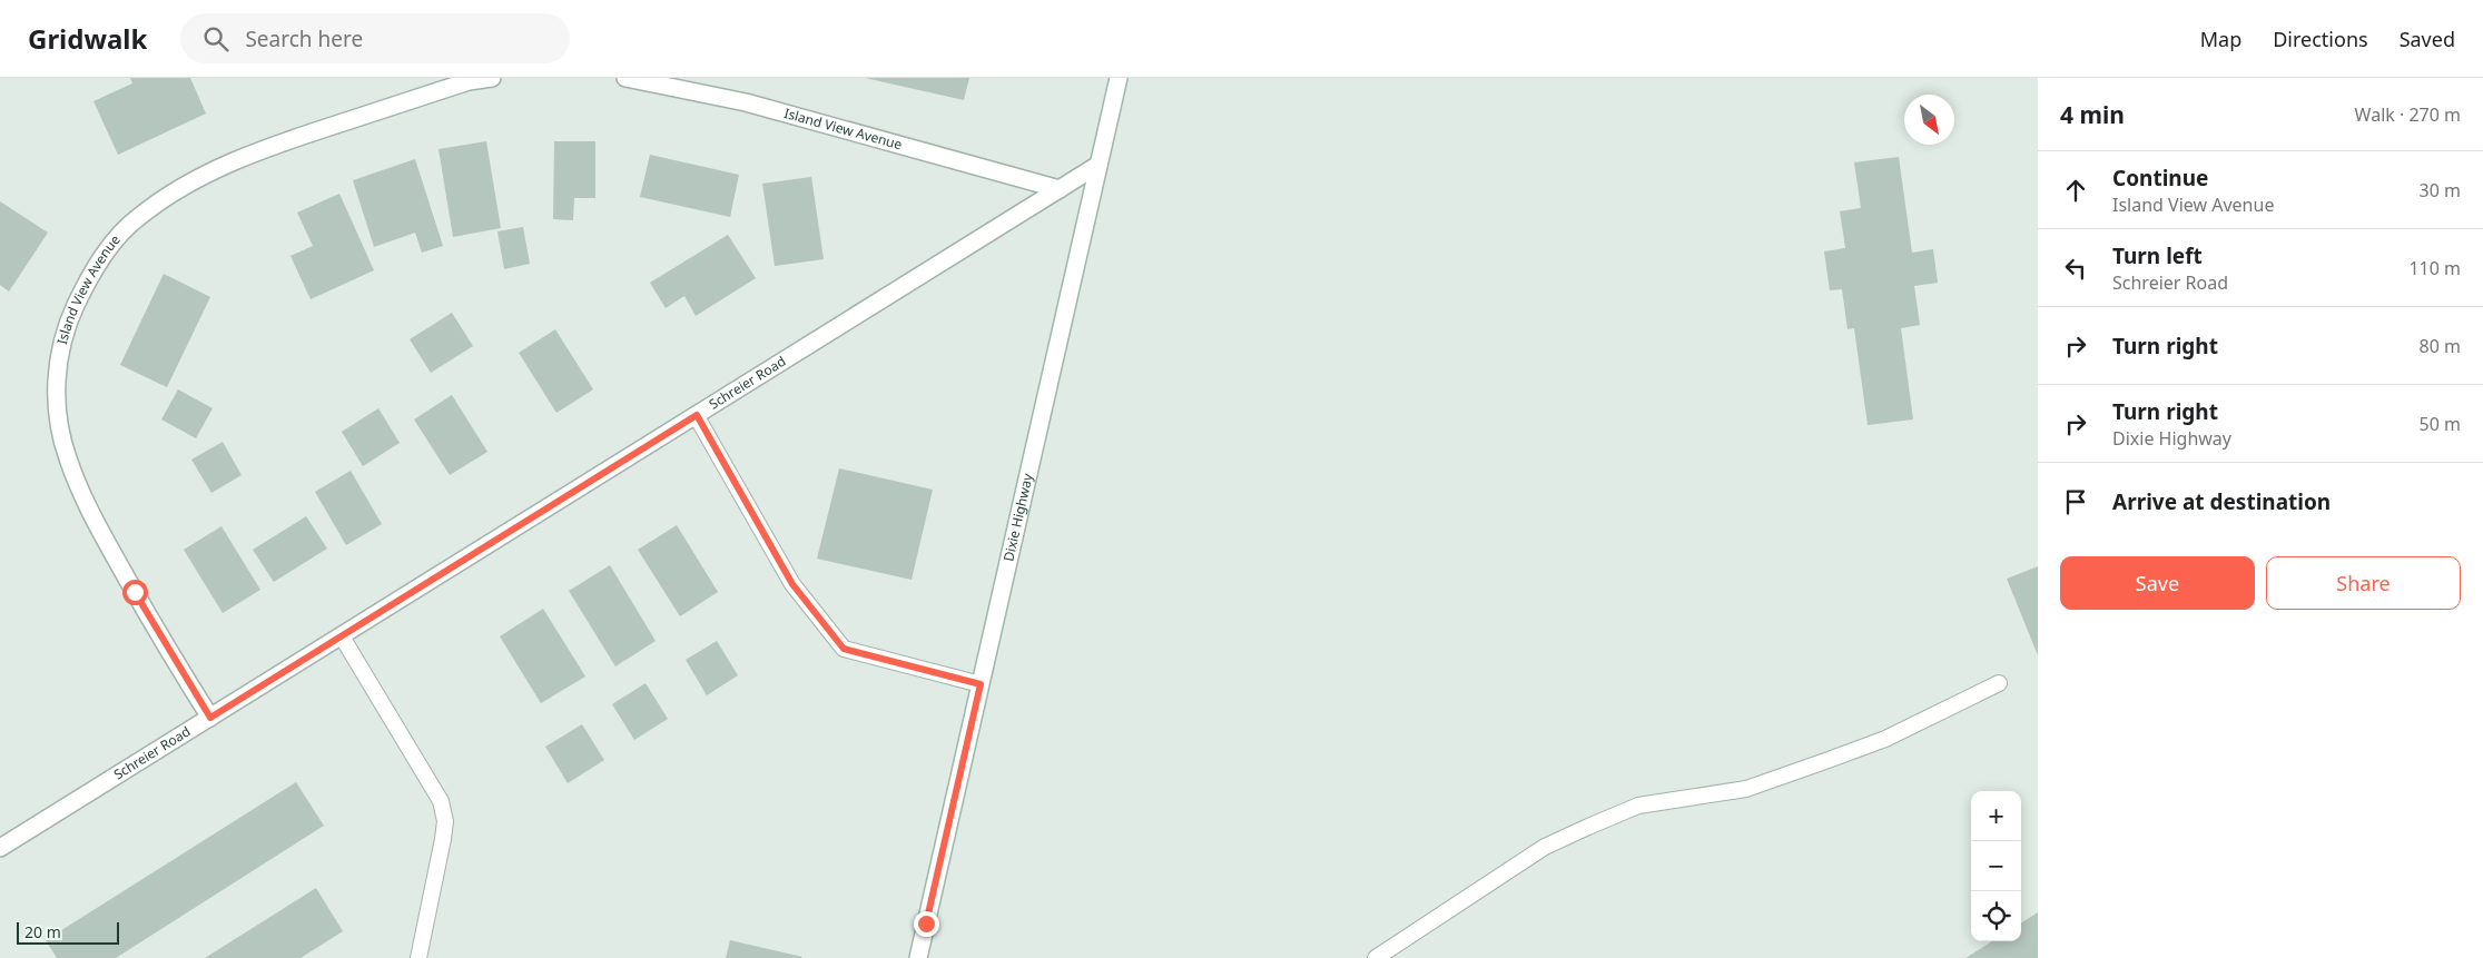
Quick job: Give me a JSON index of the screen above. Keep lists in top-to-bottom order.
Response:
{
  "streets": {
    "street": ["Island View Avenue", "Schreier Road", "Dixie Highway"]
  },
  "crossings": [
    ["Island View Avenue", "Schreier Road"],
    ["Schreier Road", "Dixie Highway"]
  ],
  "scale_bar": "20 m",
  "north": "bottom right",
  "page": {
    "header": "Gridwalk",
    "search": "Search here",
    "nav": ["Map", "Directions", "Saved"],
    "heading": ["4 min", "Walk · 270 m"],
    "list": [
      ["Continue", "Island View Avenue", "30 m"],
      ["Turn left", "Schreier Road", "110 m"],
      ["Turn right", "80 m"],
      ["Turn right", "Dixie Highway", "50 m"],
      "Arrive at destination"
    ],
    "buttons": ["Save", "Share"],
    "map_buttons": ["+", "−"],
    "scale": "20 m"
  }
}
